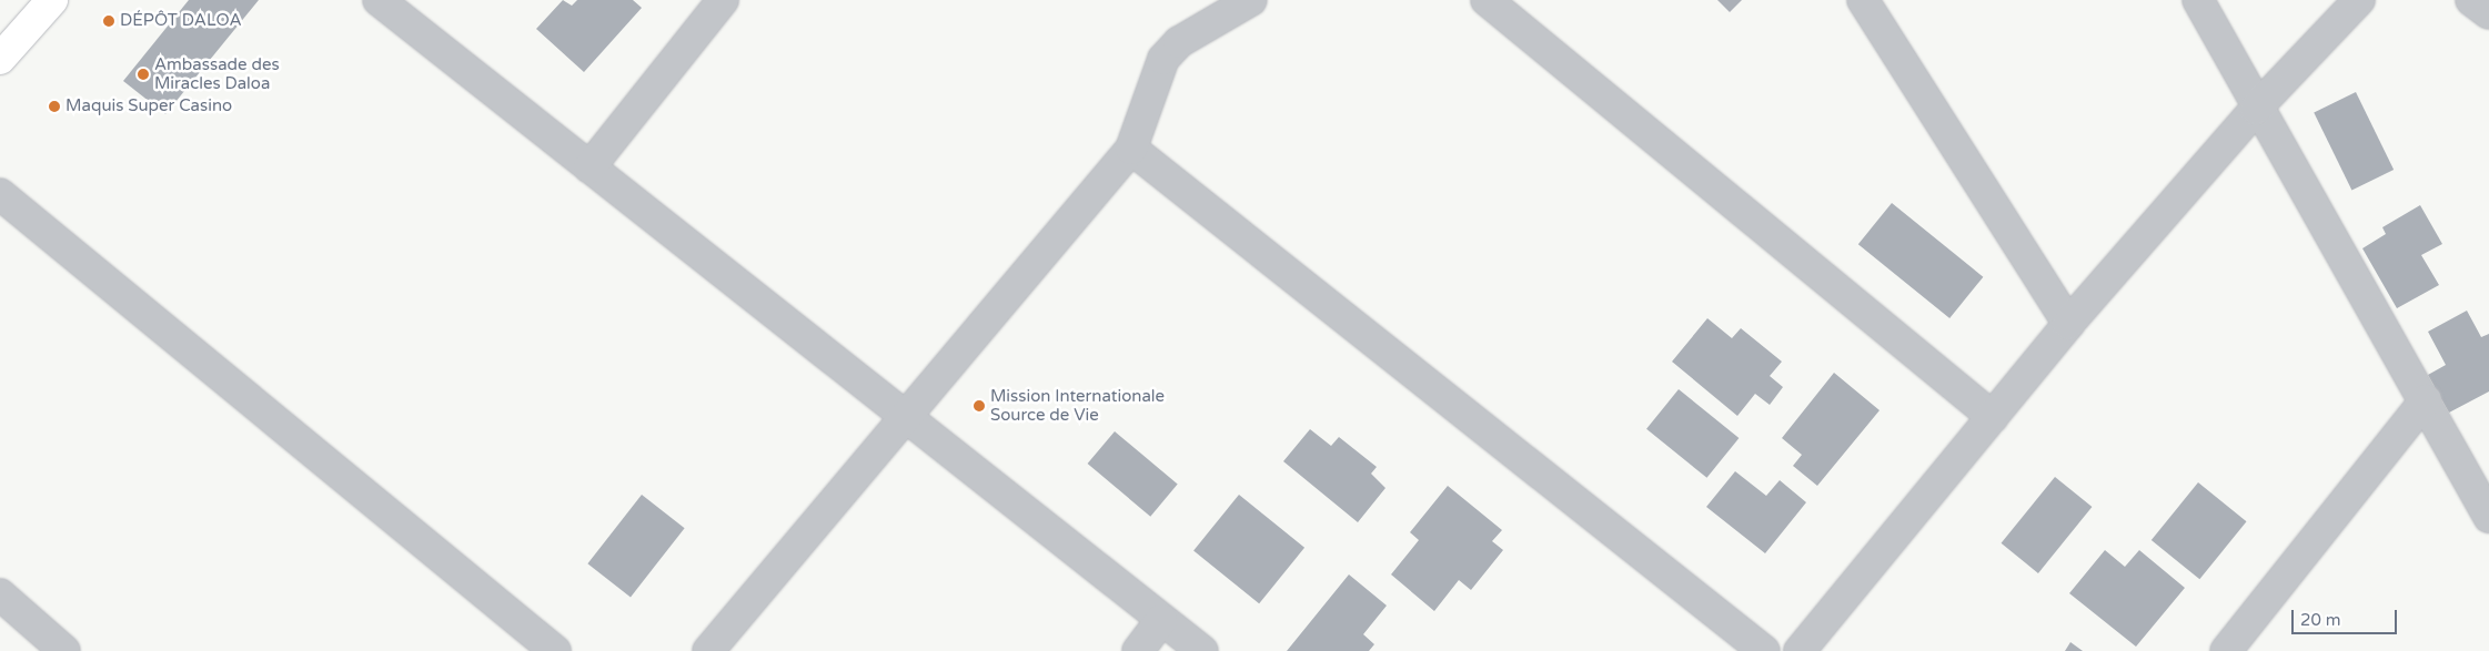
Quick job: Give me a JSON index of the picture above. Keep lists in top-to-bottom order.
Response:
{
  "places": [
    "DÉPÔT DALOA",
    "Ambassade des Miracles Daloa",
    "Maquis Super Casino",
    "Mission Internationale Source de Vie"
  ],
  "scale_bar": "20 m"
}
